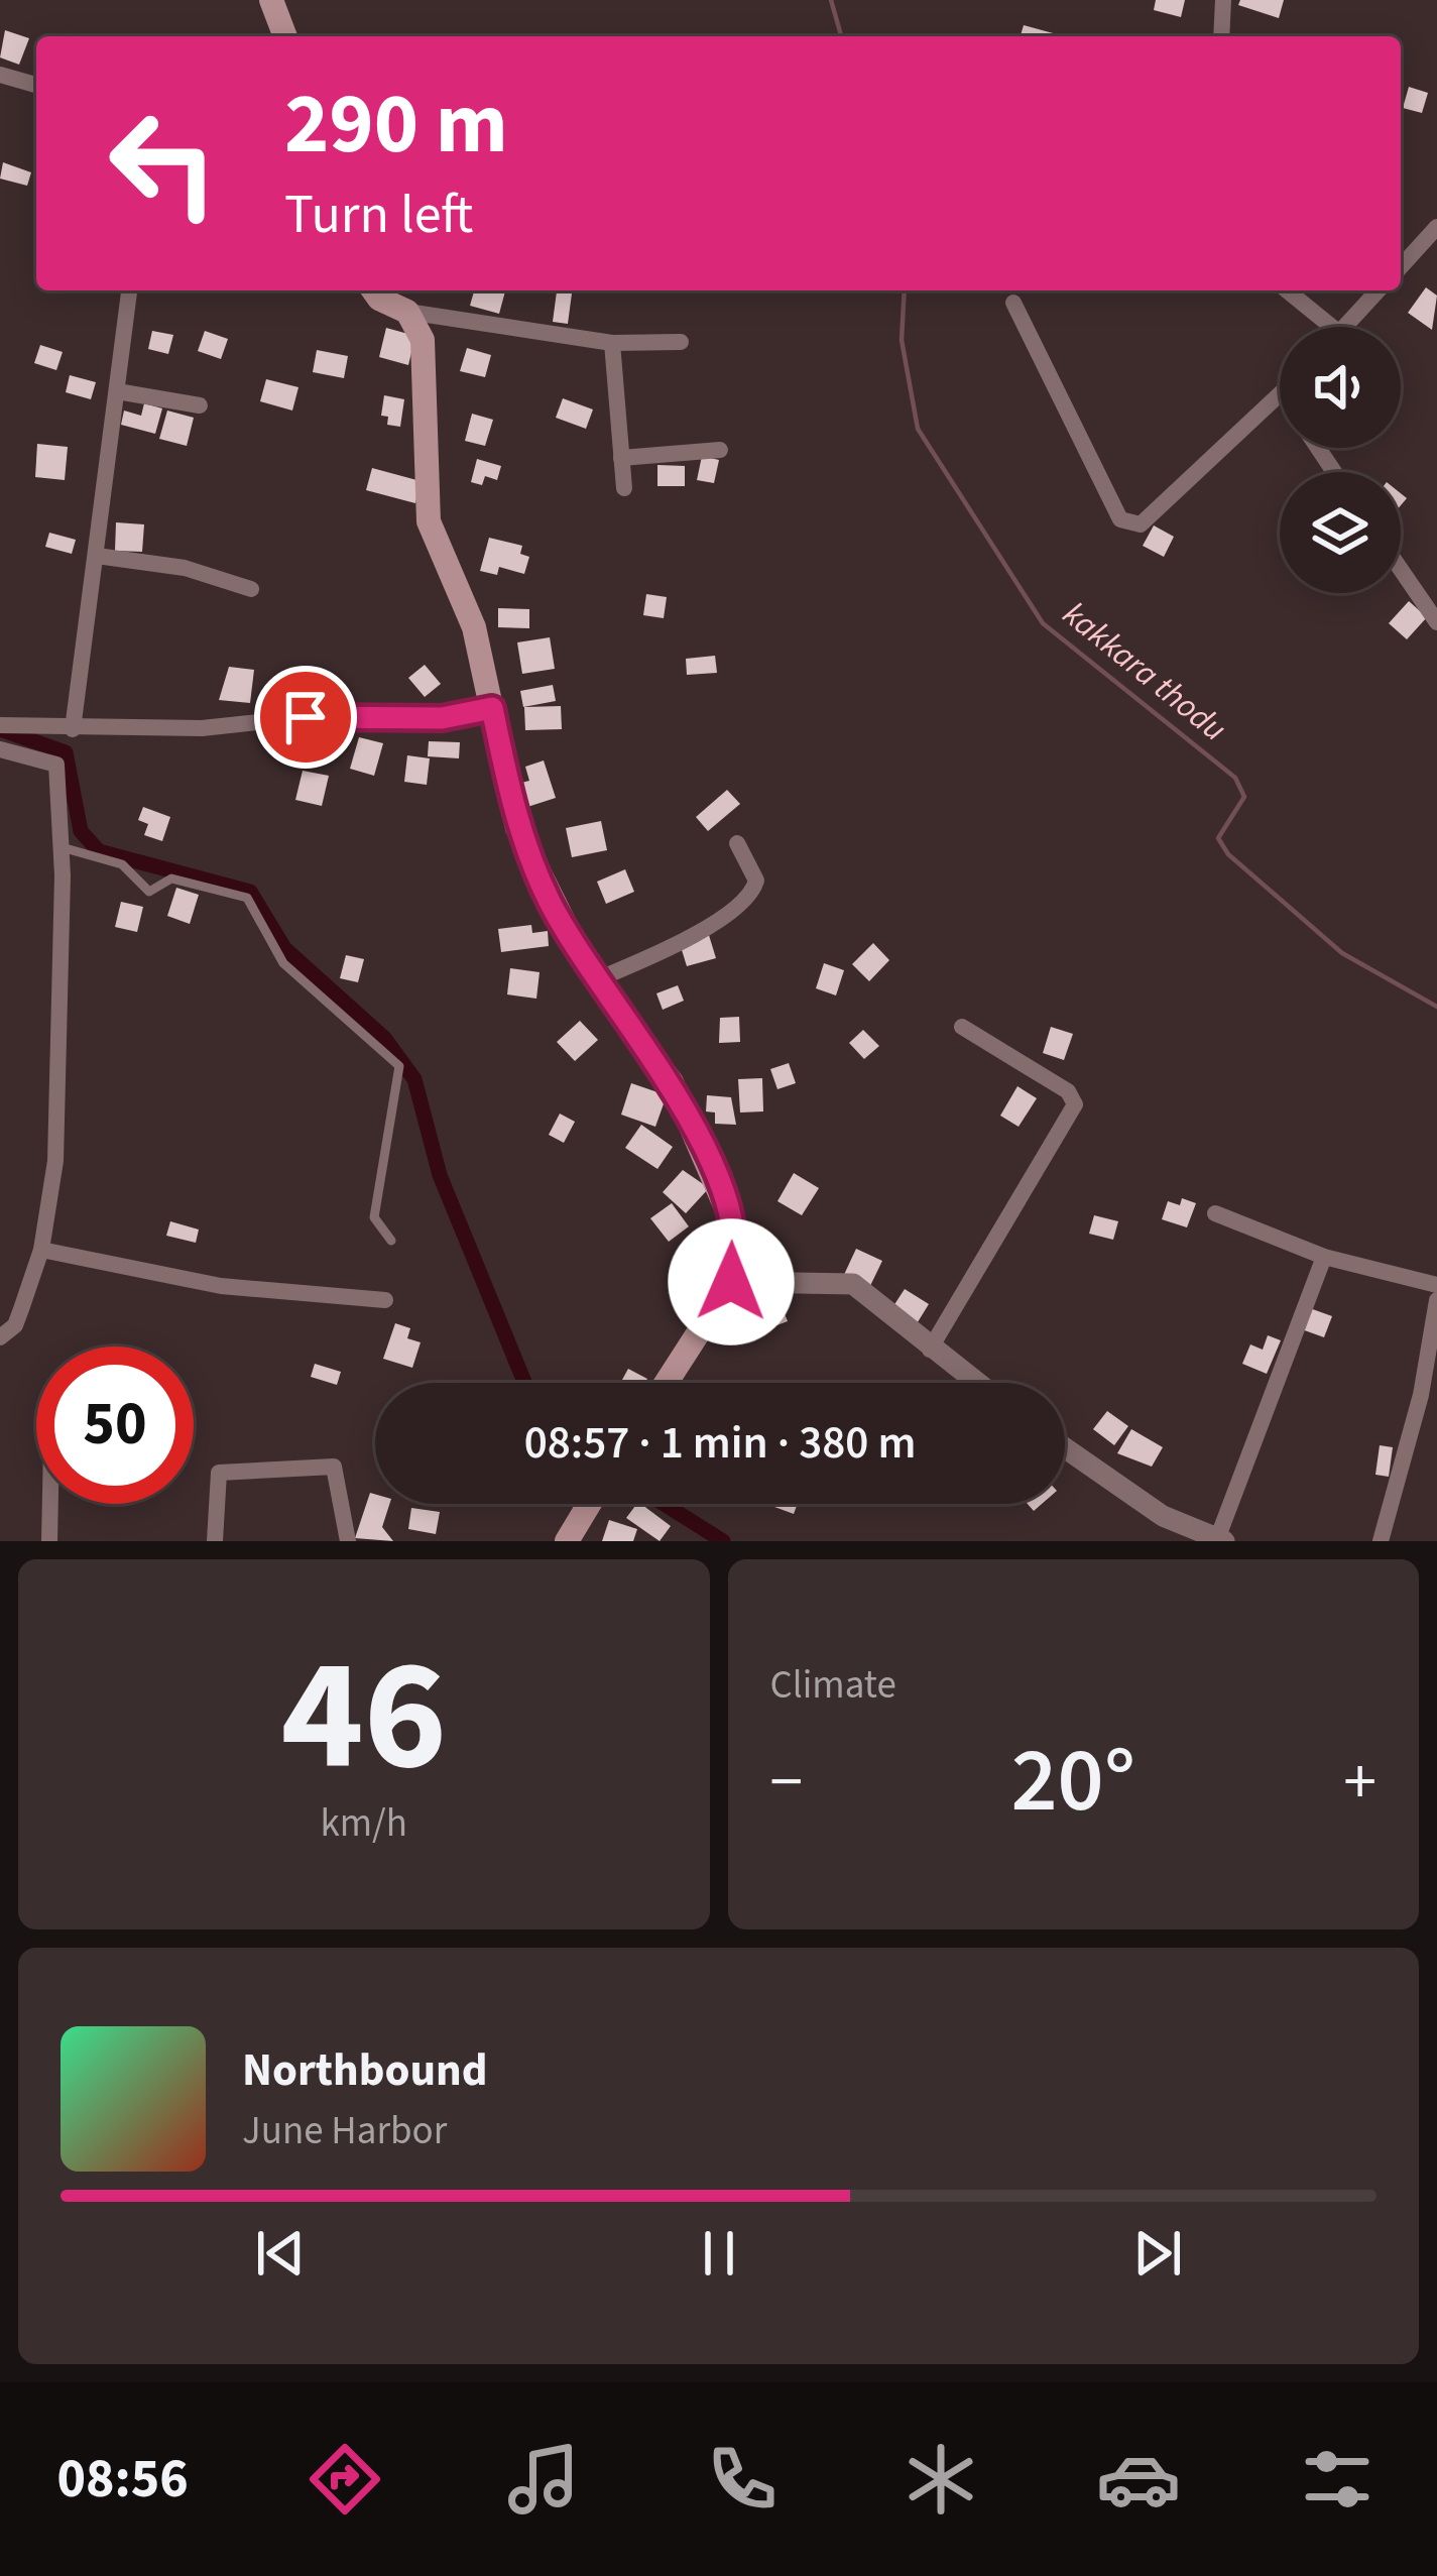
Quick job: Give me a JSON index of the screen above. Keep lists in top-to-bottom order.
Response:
{
  "water": ["kakkara thodu"],
  "page": {
    "turn": ["290 m", "Turn left"],
    "limit": "50",
    "trip": "08:57 · 1 min · 380 m",
    "tile": [
      ["46", "km/h"],
      "Climate"
    ],
    "heat": ["−", "20°", "+"],
    "song": ["Northbound", "June Harbor"],
    "tabs": "08:56"
  }
}
